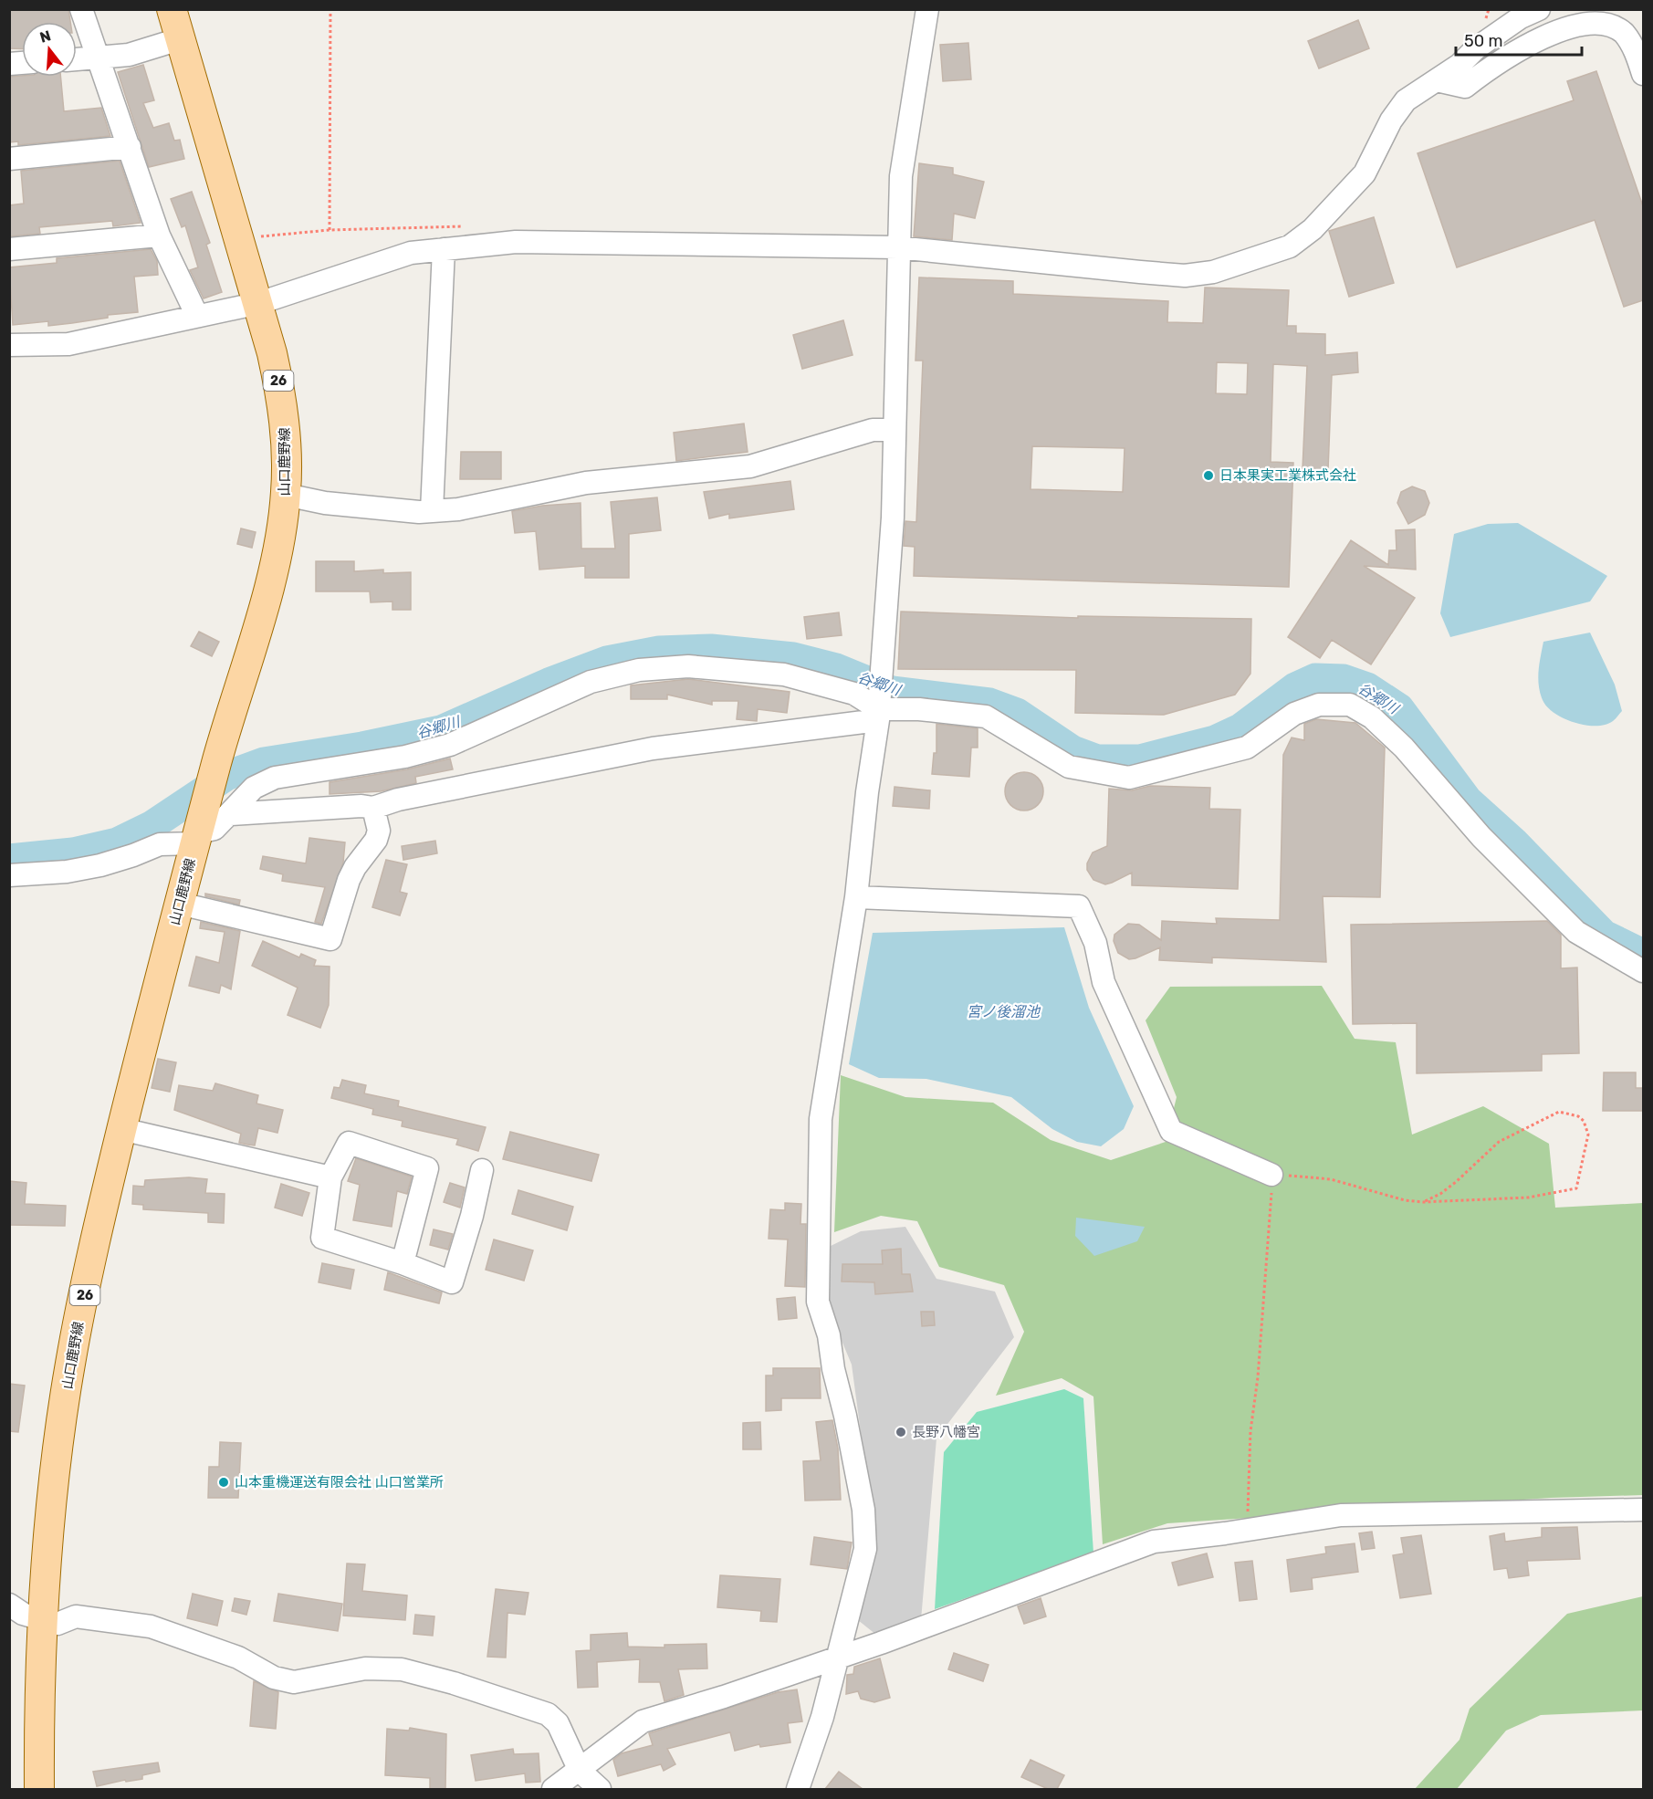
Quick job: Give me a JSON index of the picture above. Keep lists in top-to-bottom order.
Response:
{
  "streets": {
    "main road": ["26", "山口鹿野線"]
  },
  "water": ["谷郷川", "宮ノ後溜池"],
  "places": ["日本果実工業株式会社", "長野八幡宮", "山本重機運送有限会社 山口営業所"],
  "scale_bar": "50 m",
  "north": "top"
}
